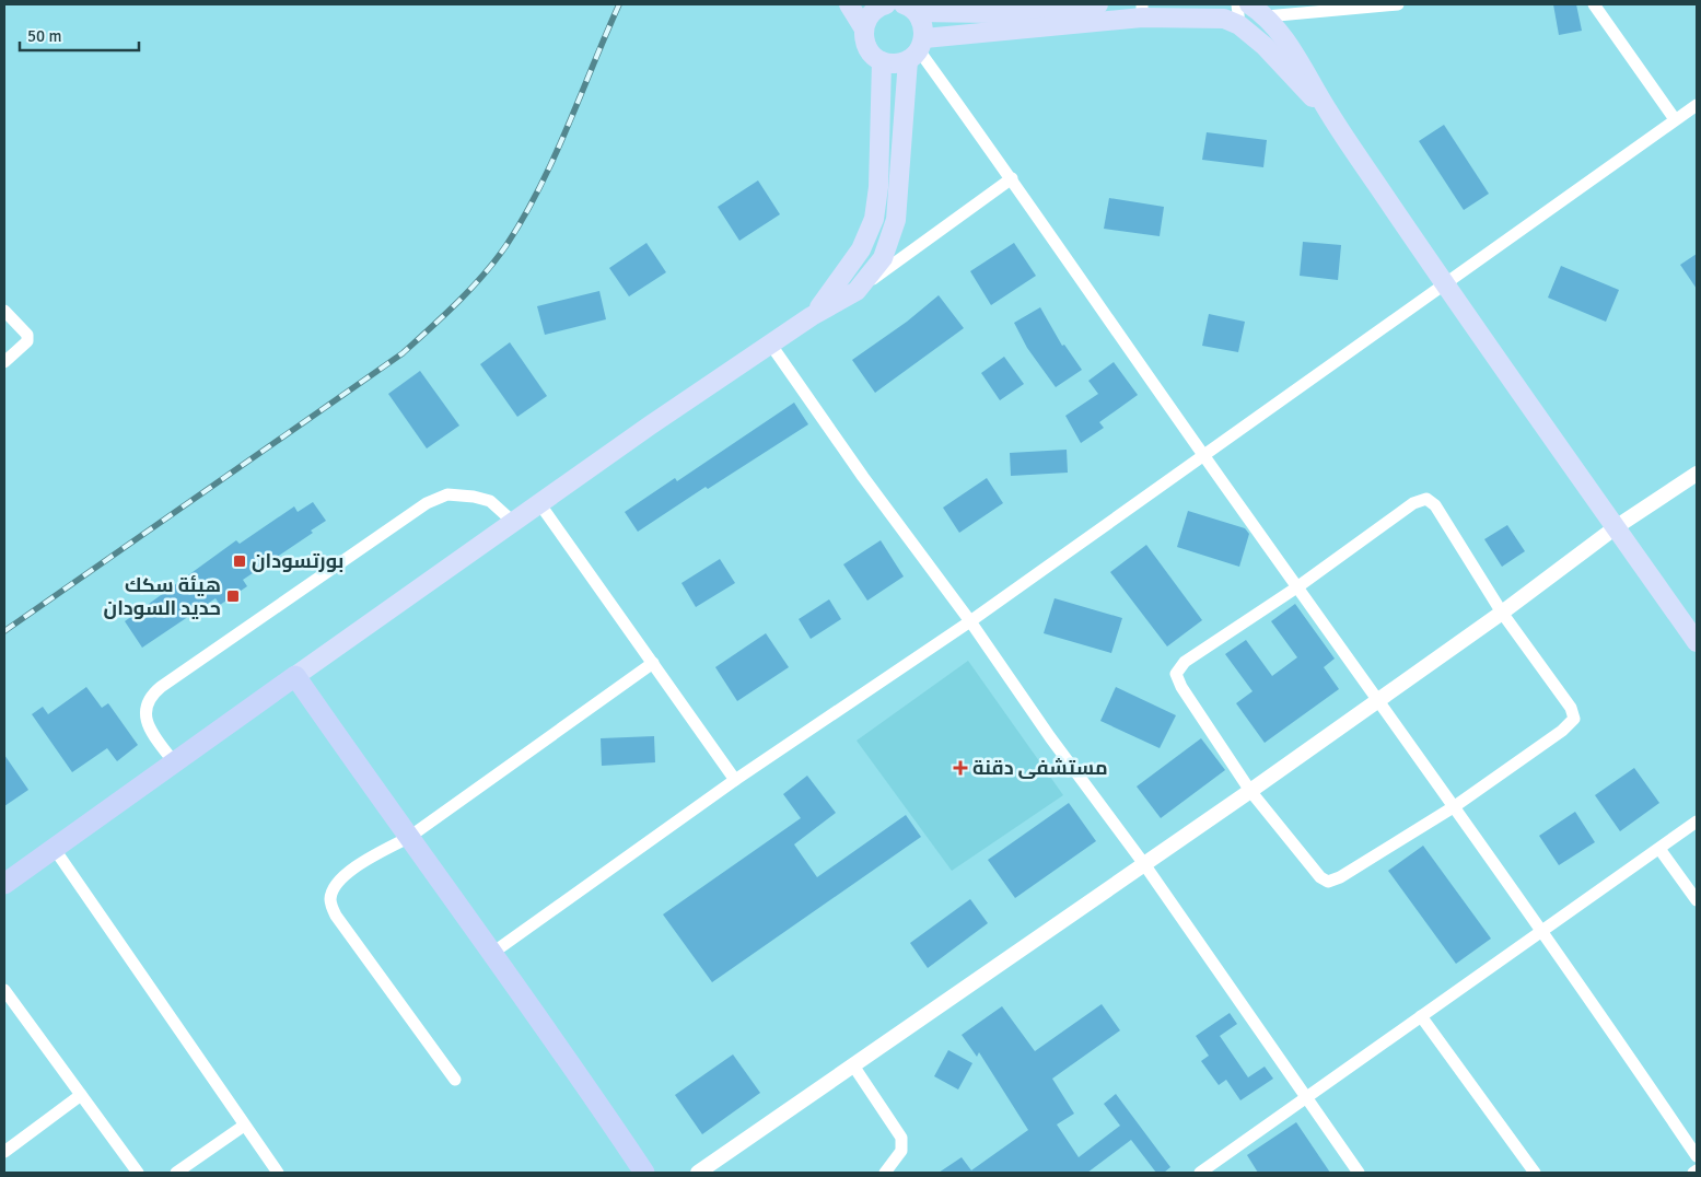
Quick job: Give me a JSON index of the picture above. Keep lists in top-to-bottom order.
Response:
{
  "places": {
    "transit": ["بورتسودان", "هيئة سكك حديد السودان"],
    "health": ["مستشفى دقنة"]
  },
  "scale_bar": "50 m"
}
